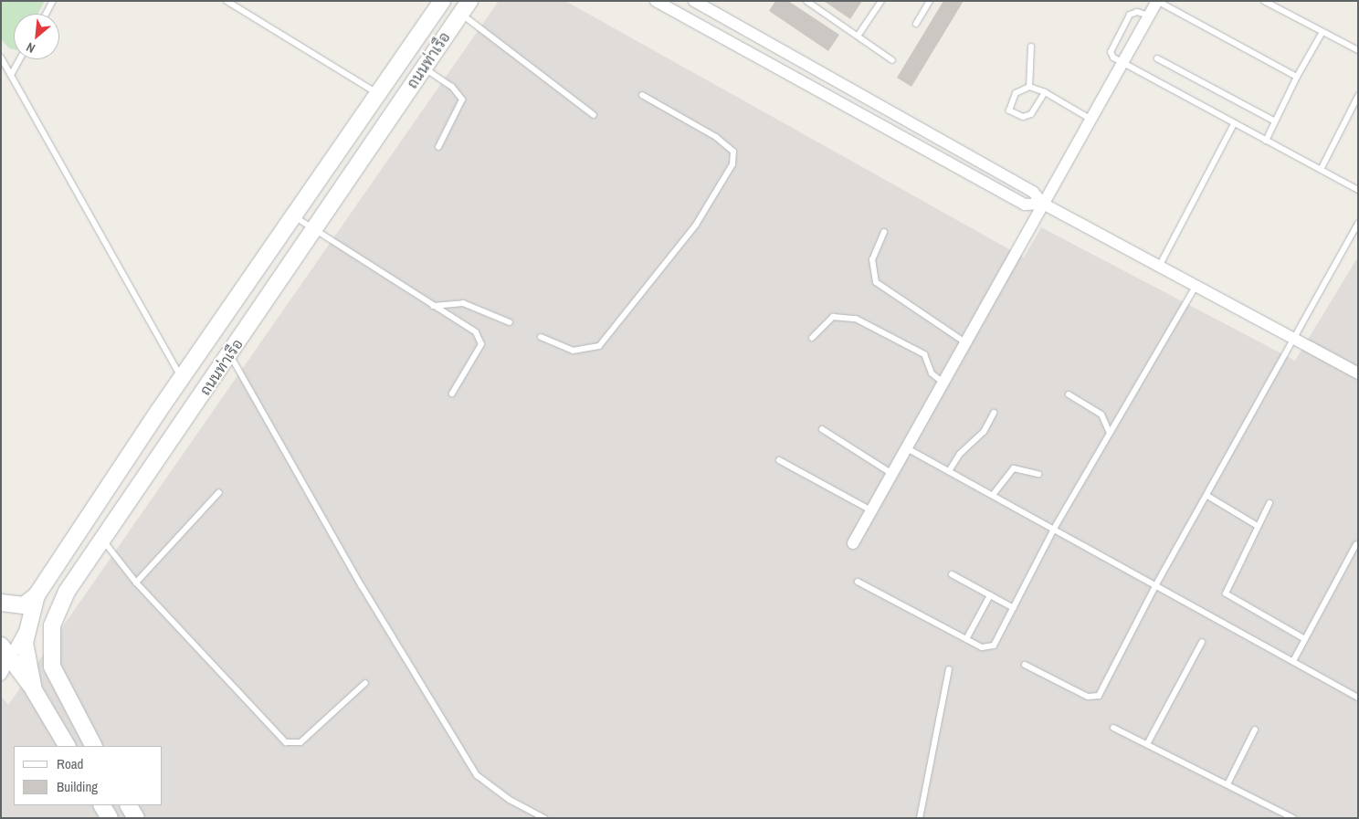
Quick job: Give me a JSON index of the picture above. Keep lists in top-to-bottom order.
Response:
{
  "streets": {
    "street": ["ถนนท่าเรือ"]
  },
  "legend": ["Road", "Building"],
  "north": "bottom left"
}
